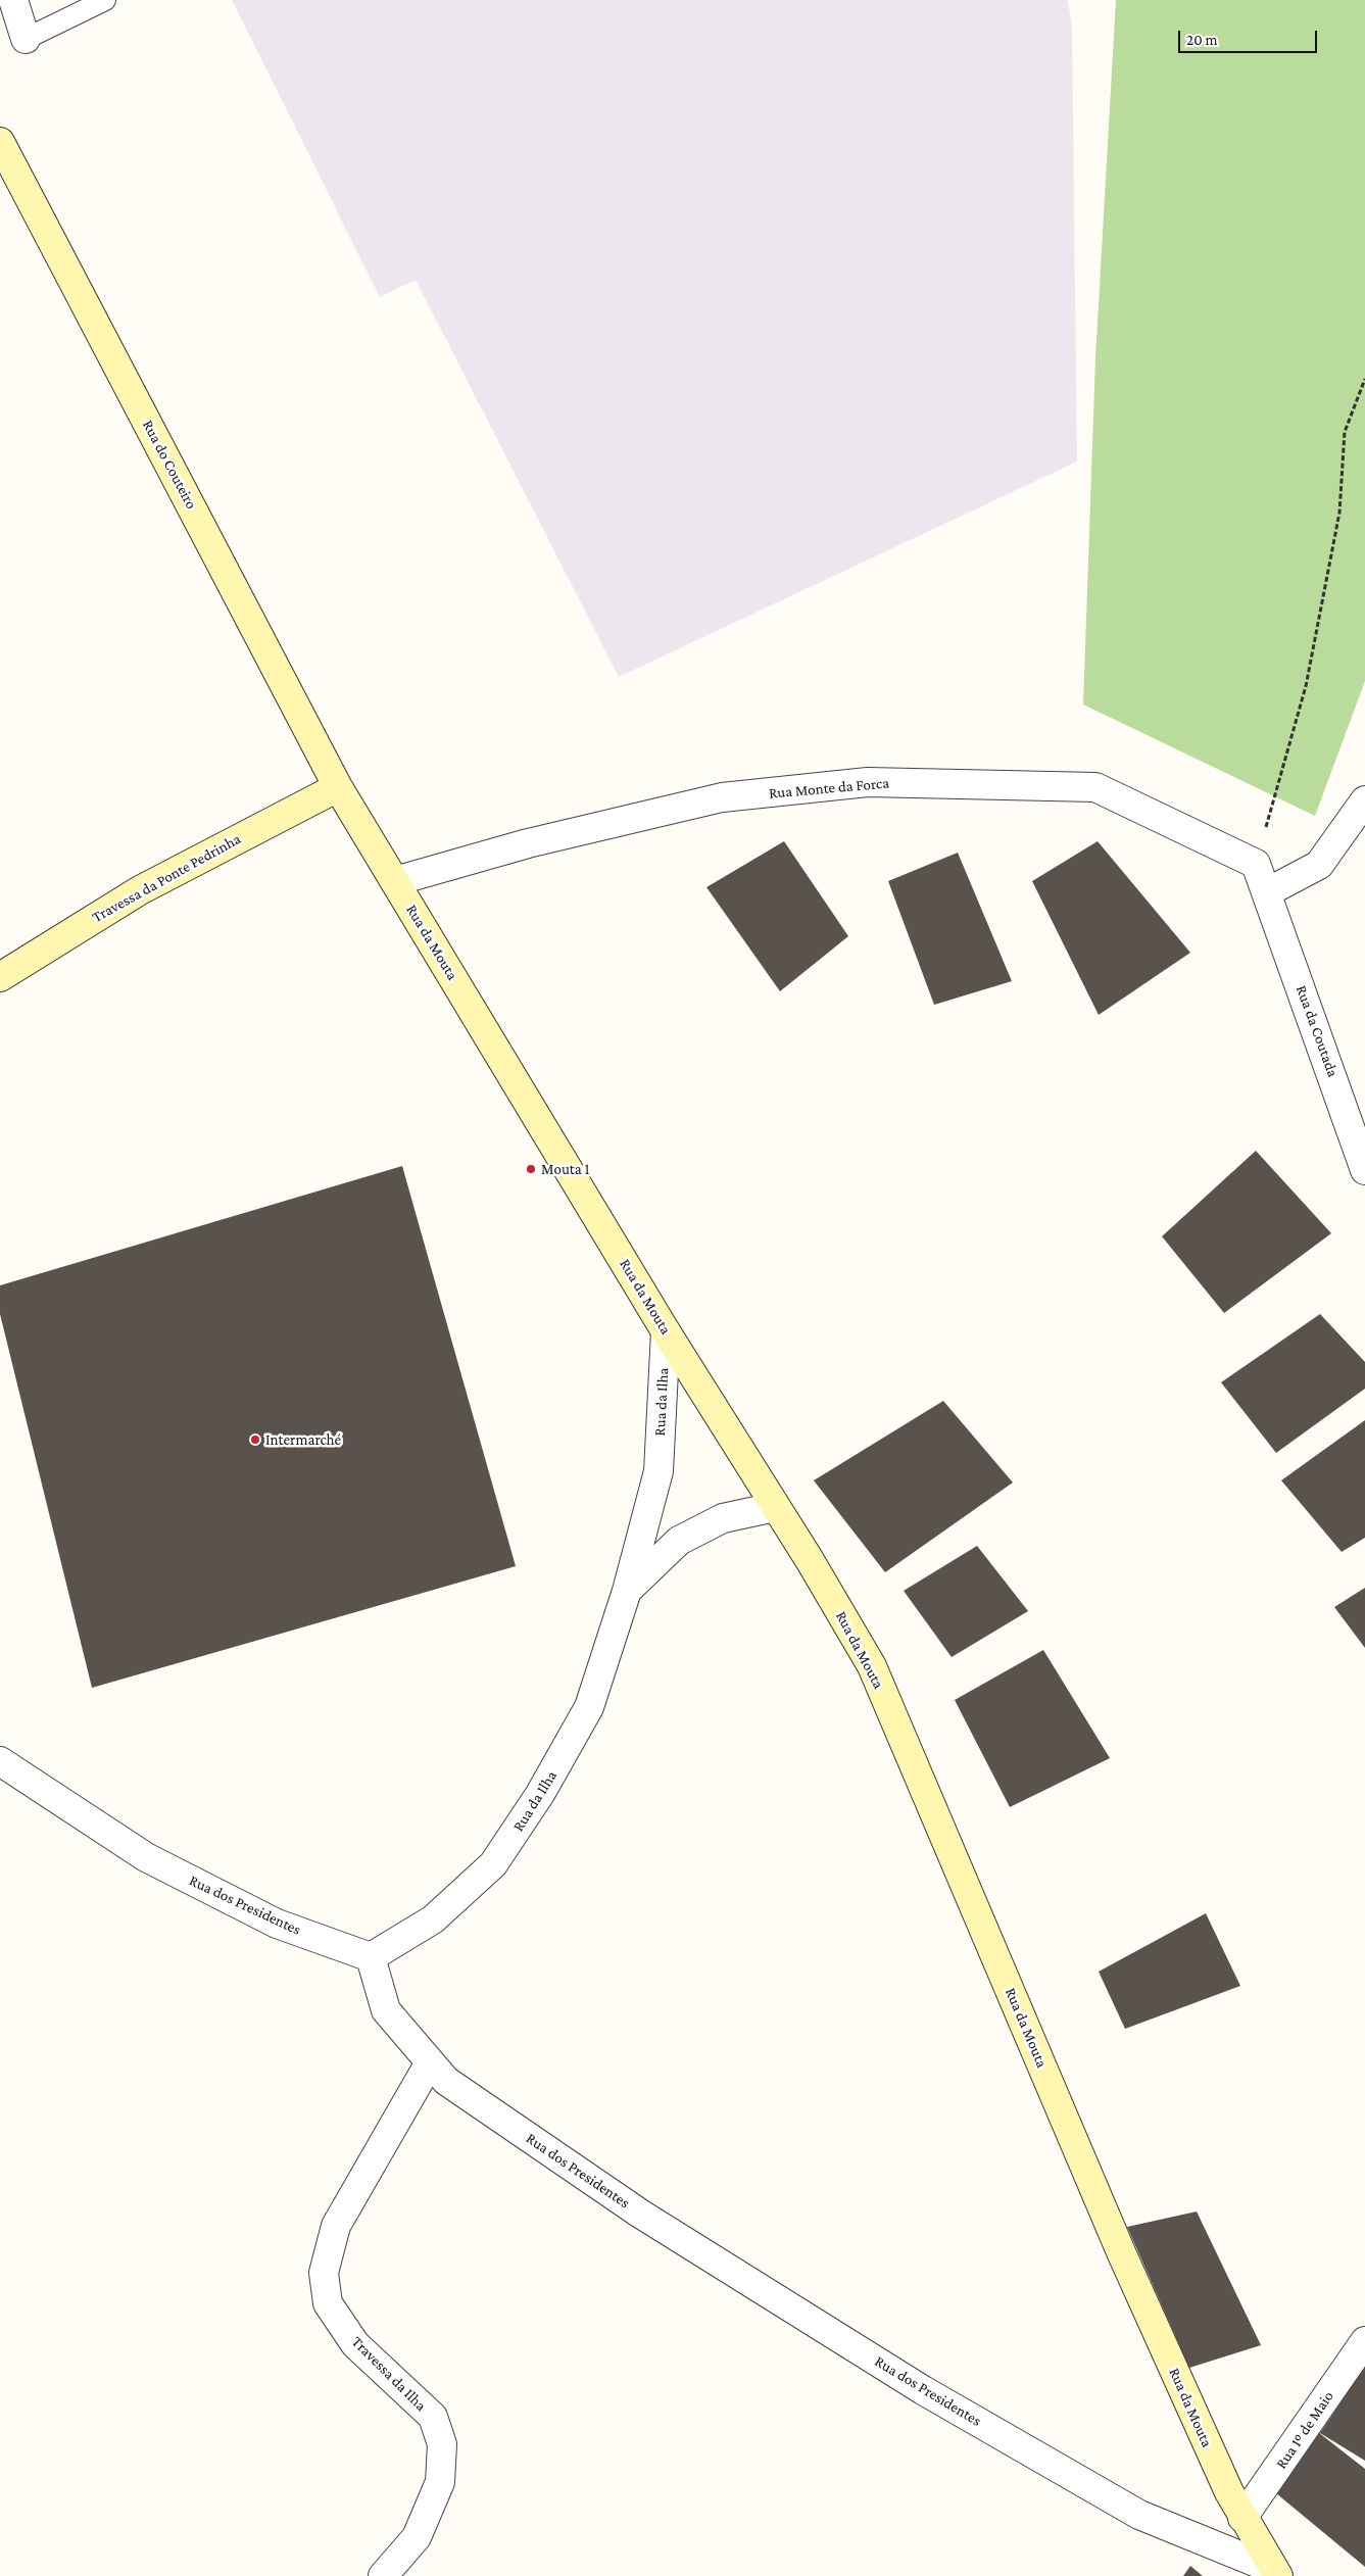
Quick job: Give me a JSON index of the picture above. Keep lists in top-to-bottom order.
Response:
{
  "streets": {
    "main road": ["Rua do Couteiro", "Travessa da Ponte Pedrinha", "Rua da Mouta"],
    "street": [
      "Rua Monte da Forca",
      "Rua da Coutada",
      "Rua da Ilha",
      "Rua dos Presidentes",
      "Travessa da Ilha",
      "Rua 1º de Maio"
    ]
  },
  "crossings": [
    ["Rua do Couteiro", "Travessa da Ponte Pedrinha"],
    ["Rua do Couteiro", "Rua da Mouta"],
    ["Rua Monte da Forca", "Rua da Mouta"],
    ["Travessa da Ponte Pedrinha", "Rua da Mouta"],
    ["Rua da Mouta", "Rua da Ilha"],
    ["Rua da Mouta", "Rua dos Presidentes"],
    ["Rua da Mouta", "Rua 1º de Maio"],
    ["Rua da Ilha", "Rua dos Presidentes"],
    ["Rua dos Presidentes", "Travessa da Ilha"]
  ],
  "places": ["Mouta 1", "Intermarché"],
  "scale_bar": "20 m"
}
